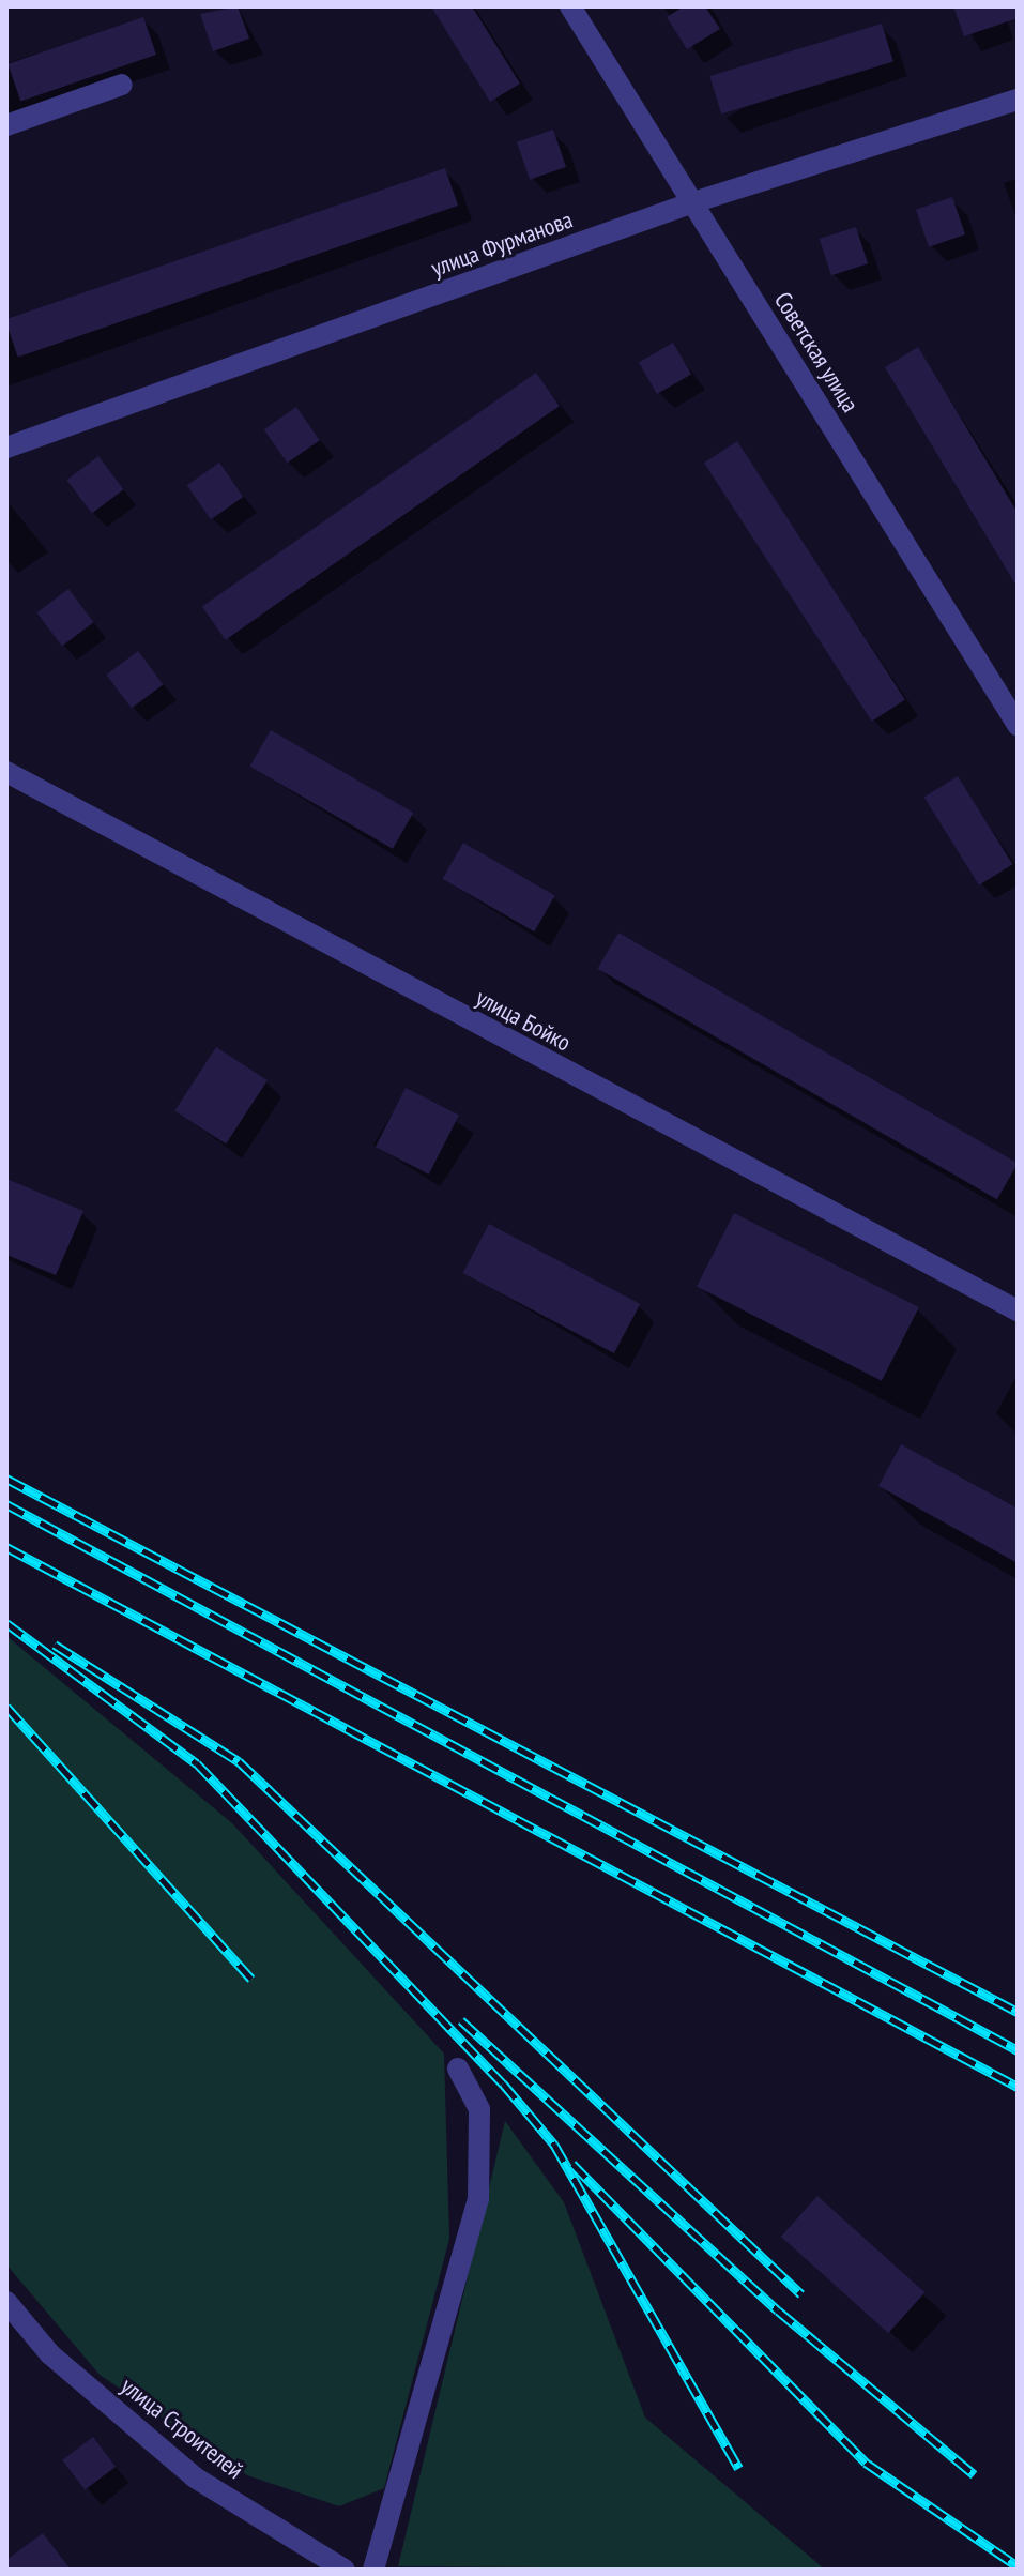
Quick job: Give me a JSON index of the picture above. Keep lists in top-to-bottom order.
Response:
{
  "streets": {
    "street": [
      "улица Фурманова",
      "Советская улица",
      "улица Бойко",
      "улица Строителей"
    ]
  },
  "crossings": [
    ["улица Фурманова", "Советская улица"]
  ]
}
